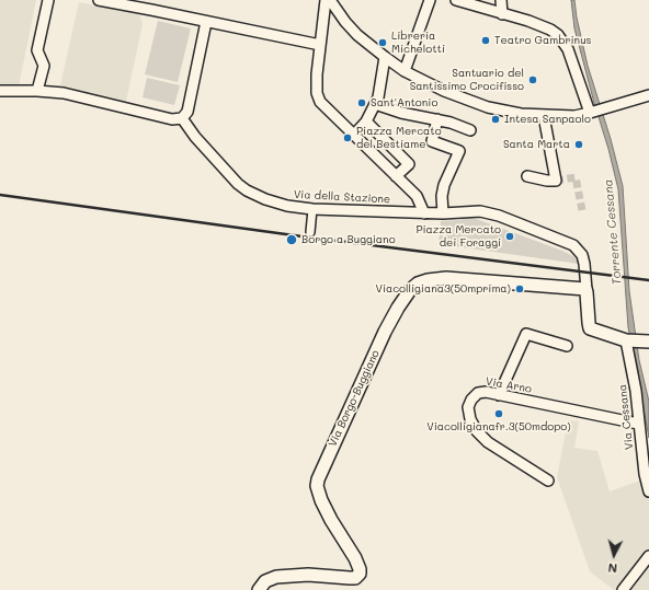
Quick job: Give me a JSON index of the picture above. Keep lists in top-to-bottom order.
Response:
{
  "streets": {
    "street": [
      "Via della Stazione",
      "Via Arno",
      "Via Borgo-Buggiano",
      "Via Cessana"
    ]
  },
  "crossings": [
    ["Via della Stazione", "Via Borgo-Buggiano"],
    ["Via Arno", "Via Cessana"]
  ],
  "water": ["Torrente Cessana"],
  "places": [
    "Teatro Gambrinus",
    "Libreria Michelotti",
    "Santuario del Santissimo Crocifisso",
    "Sant'Antonio",
    "Intesa Sanpaolo",
    "Piazza Mercato del Bestiame",
    "Santa Marta",
    "Piazza Mercato dei Foraggi",
    "Borgo a Buggiano",
    "Viacolligiana3(50mprima)",
    "Viacolligianafr.3(50mdopo)"
  ],
  "north": "bottom"
}
